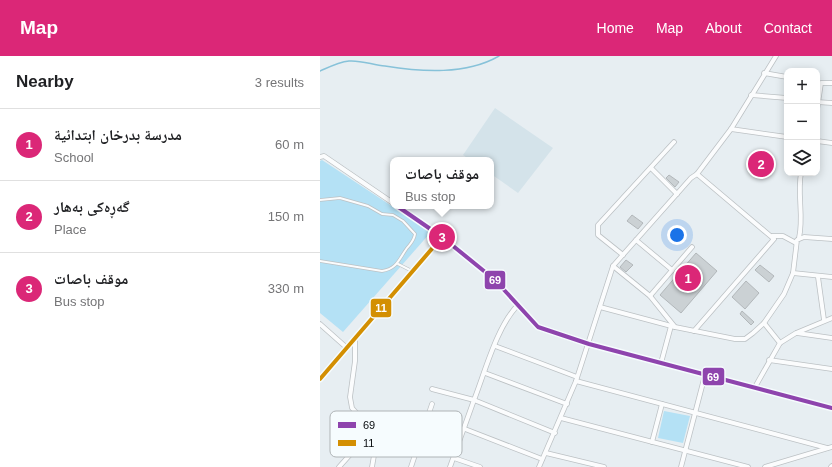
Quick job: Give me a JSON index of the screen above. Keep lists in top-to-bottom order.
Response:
{
  "lines": ["transit line 69", "transit line 11"],
  "legend": ["69", "11"],
  "page": {
    "header": "Map",
    "nav": [
      "Home",
      "Map",
      "About",
      "Contact"
    ],
    "heading": ["Nearby", "3 results"],
    "map_buttons": ["+", "−"],
    "list": [
      {
        "mark": "1",
        "name": "مدرسة بدرخان ابتدائية",
        "note": "School",
        "value": "60 m"
      },
      {
        "mark": "2",
        "name": "گەڕەکی بەهار",
        "note": "Place",
        "value": "150 m"
      },
      {
        "mark": "3",
        "name": "موقف باصات",
        "note": "Bus stop",
        "value": "330 m"
      }
    ],
    "pins": ["2", "3", "1"],
    "popup": ["موقف باصات", "Bus stop"]
  }
}
